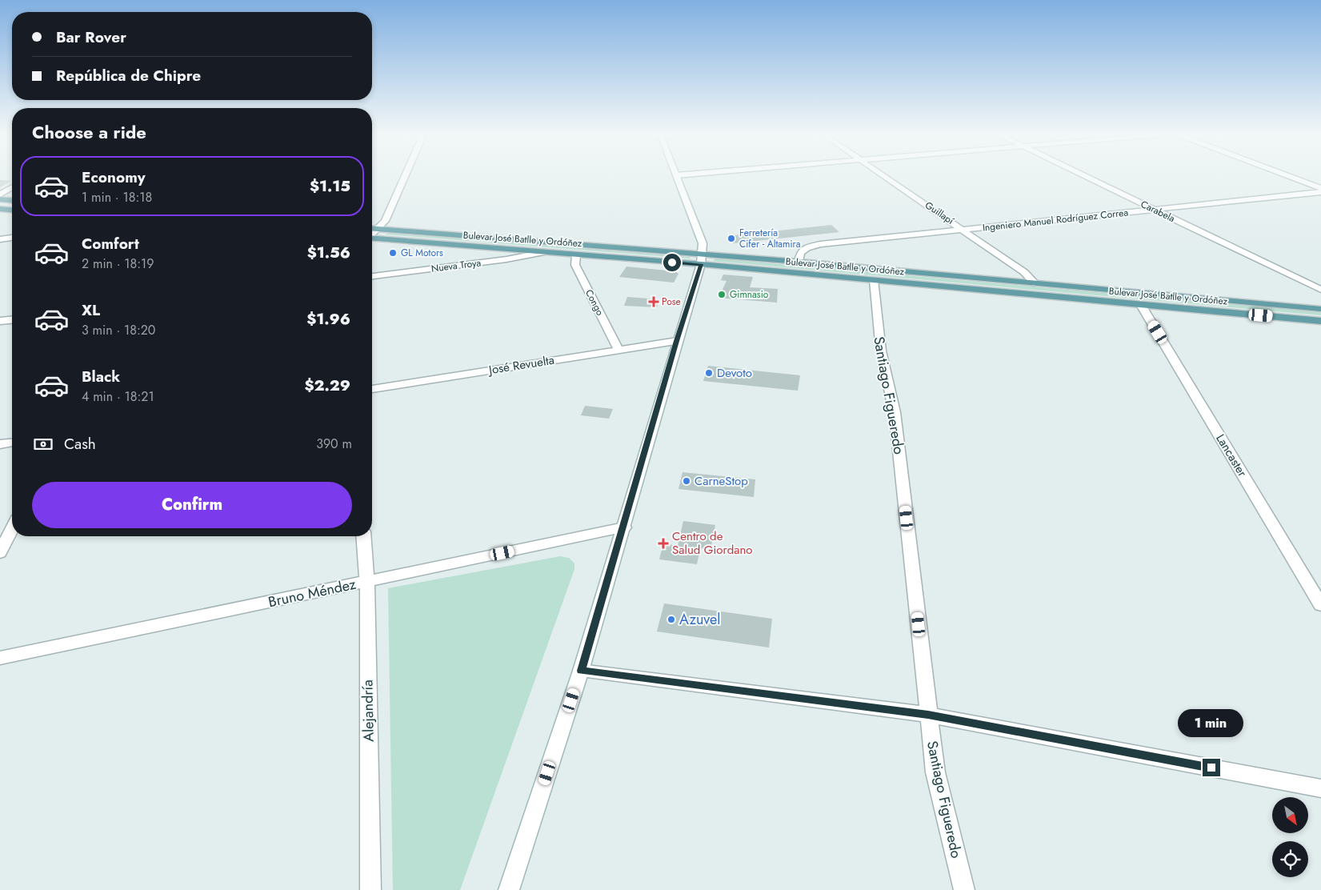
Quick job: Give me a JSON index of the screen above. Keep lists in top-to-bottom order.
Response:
{
  "streets": {
    "main road": ["Bulevar José Batlle y Ordóñez"],
    "street": [
      "Carabela",
      "Guillapí",
      "Ingeniero Manuel Rodríguez Correa",
      "Nueva Troya",
      "Congo",
      "José Revuelta",
      "Santiago Figueredo",
      "Lancaster",
      "Bruno Méndez",
      "Alejandría"
    ]
  },
  "crossings": [
    ["Carabela", "Ingeniero Manuel Rodríguez Correa"],
    ["Guillapí", "Ingeniero Manuel Rodríguez Correa"],
    ["Guillapí", "Bulevar José Batlle y Ordóñez"],
    ["Ingeniero Manuel Rodríguez Correa", "Bulevar José Batlle y Ordóñez"],
    ["Bulevar José Batlle y Ordóñez", "Nueva Troya"],
    ["Bulevar José Batlle y Ordóñez", "Congo"],
    ["Bulevar José Batlle y Ordóñez", "Santiago Figueredo"],
    ["Bulevar José Batlle y Ordóñez", "Lancaster"],
    ["Congo", "José Revuelta"],
    ["Bruno Méndez", "Alejandría"]
  ],
  "places": {
    "other": [
      "Ferretería Cifer - Altamira",
      "GL Motors",
      "Gimnasio",
      "Devoto",
      "CarneStop",
      "Azuvel"
    ],
    "health": ["Pose", "Centro de Salud Giordano"]
  },
  "north": "bottom right",
  "page": {
    "banner": ["Bar Rover", "República de Chipre"],
    "heading": "Choose a ride",
    "list": [
      {
        "name": "Economy",
        "note": "1 min · 18:18",
        "value": "$1.15"
      },
      {
        "name": "Comfort",
        "note": "2 min · 18:19",
        "value": "$1.56"
      },
      {
        "name": "XL",
        "note": "3 min · 18:20",
        "value": "$1.96"
      },
      {
        "name": "Black",
        "note": "4 min · 18:21",
        "value": "$2.29"
      }
    ],
    "pay": ["Cash", "390 m"],
    "buttons": "Confirm",
    "bubble": "1 min"
  }
}
